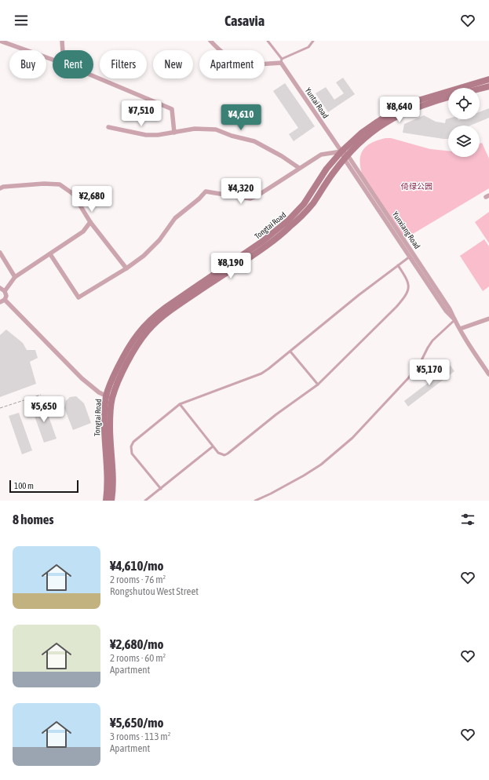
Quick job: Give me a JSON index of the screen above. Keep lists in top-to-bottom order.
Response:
{
  "streets": {
    "main road": ["Tongtai Road"],
    "street": ["Yuntai Road", "Yunxiang Road"]
  },
  "crossings": [
    ["Yuntai Road", "Tongtai Road"],
    ["Yuntai Road", "Yunxiang Road"],
    ["Tongtai Road", "Yunxiang Road"]
  ],
  "parks": ["倚绿公园"],
  "scale_bar": "100 m",
  "page": {
    "header": "Casavia",
    "chip": [
      "Buy",
      "Rent",
      "Filters",
      "New",
      "Apartment"
    ],
    "price": [
      "¥8,640",
      "¥7,510",
      "¥4,610",
      "¥4,320",
      "¥2,680",
      "¥8,190",
      "¥5,170",
      "¥5,650"
    ],
    "scale": "100 m",
    "heading": "8 homes",
    "list": [
      {
        "name": "¥4,610/mo",
        "note": "2 rooms · 76 m² · Rongshutou West Street"
      },
      {
        "name": "¥2,680/mo",
        "note": "2 rooms · 60 m² · Apartment"
      },
      {
        "name": "¥5,650/mo",
        "note": "3 rooms · 113 m² · Apartment"
      }
    ]
  }
}
